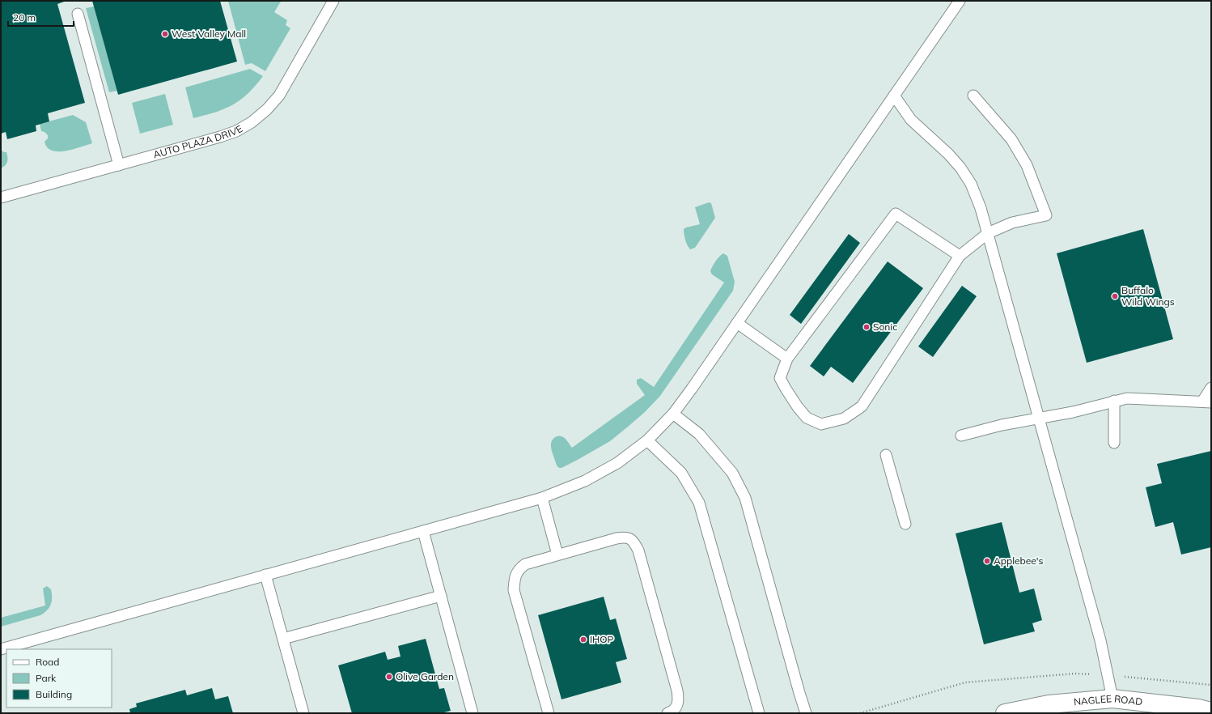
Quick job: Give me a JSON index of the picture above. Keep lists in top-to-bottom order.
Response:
{
  "streets": {
    "main road": ["NAGLEE ROAD"],
    "lane": ["AUTO PLAZA DRIVE"]
  },
  "places": [
    "West Valley Mall",
    "Buffalo Wild Wings",
    "Sonic",
    "Applebee's",
    "IHOP",
    "Olive Garden"
  ],
  "legend": ["Road", "Park", "Building"],
  "scale_bar": "20 m"
}
